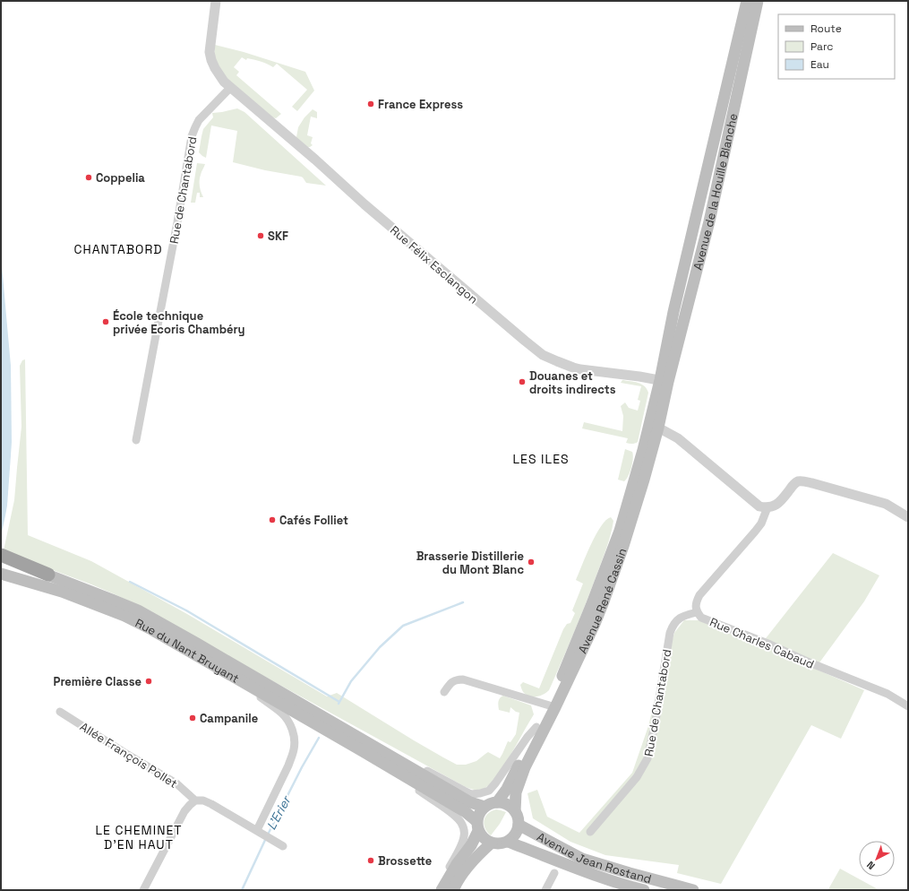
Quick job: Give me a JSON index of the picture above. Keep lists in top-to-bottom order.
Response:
{
  "streets": {
    "main road": [
      "Avenue de la Houille Blanche",
      "Avenue René Cassin",
      "Rue du Nant Bruyant",
      "Avenue Jean Rostand"
    ],
    "street": [
      "Rue de Chantabord",
      "Rue Félix Esclangon",
      "Rue Charles Cabaud",
      "Allée François Pollet"
    ]
  },
  "crossings": [
    ["Rue de Chantabord", "Rue Félix Esclangon"],
    ["Rue de Chantabord", "Rue Charles Cabaud"],
    ["Avenue de la Houille Blanche", "Rue Félix Esclangon"],
    ["Avenue de la Houille Blanche", "Avenue René Cassin"],
    ["Rue Félix Esclangon", "Avenue René Cassin"],
    ["Avenue René Cassin", "Rue du Nant Bruyant"],
    ["Avenue René Cassin", "Avenue Jean Rostand"],
    ["Rue du Nant Bruyant", "Avenue Jean Rostand"]
  ],
  "districts": ["CHANTABORD", "LES ILES", "LE CHEMINET D'EN HAUT"],
  "water": ["L'Erier"],
  "places": [
    "France Express",
    "Coppelia",
    "SKF",
    "École technique privée Ecoris Chambéry",
    "Douanes et droits indirects",
    "Cafés Folliet",
    "Brasserie Distillerie du Mont Blanc",
    "Première Classe",
    "Campanile",
    "Brossette"
  ],
  "legend": ["Route", "Parc", "Eau"],
  "north": "bottom left"
}
